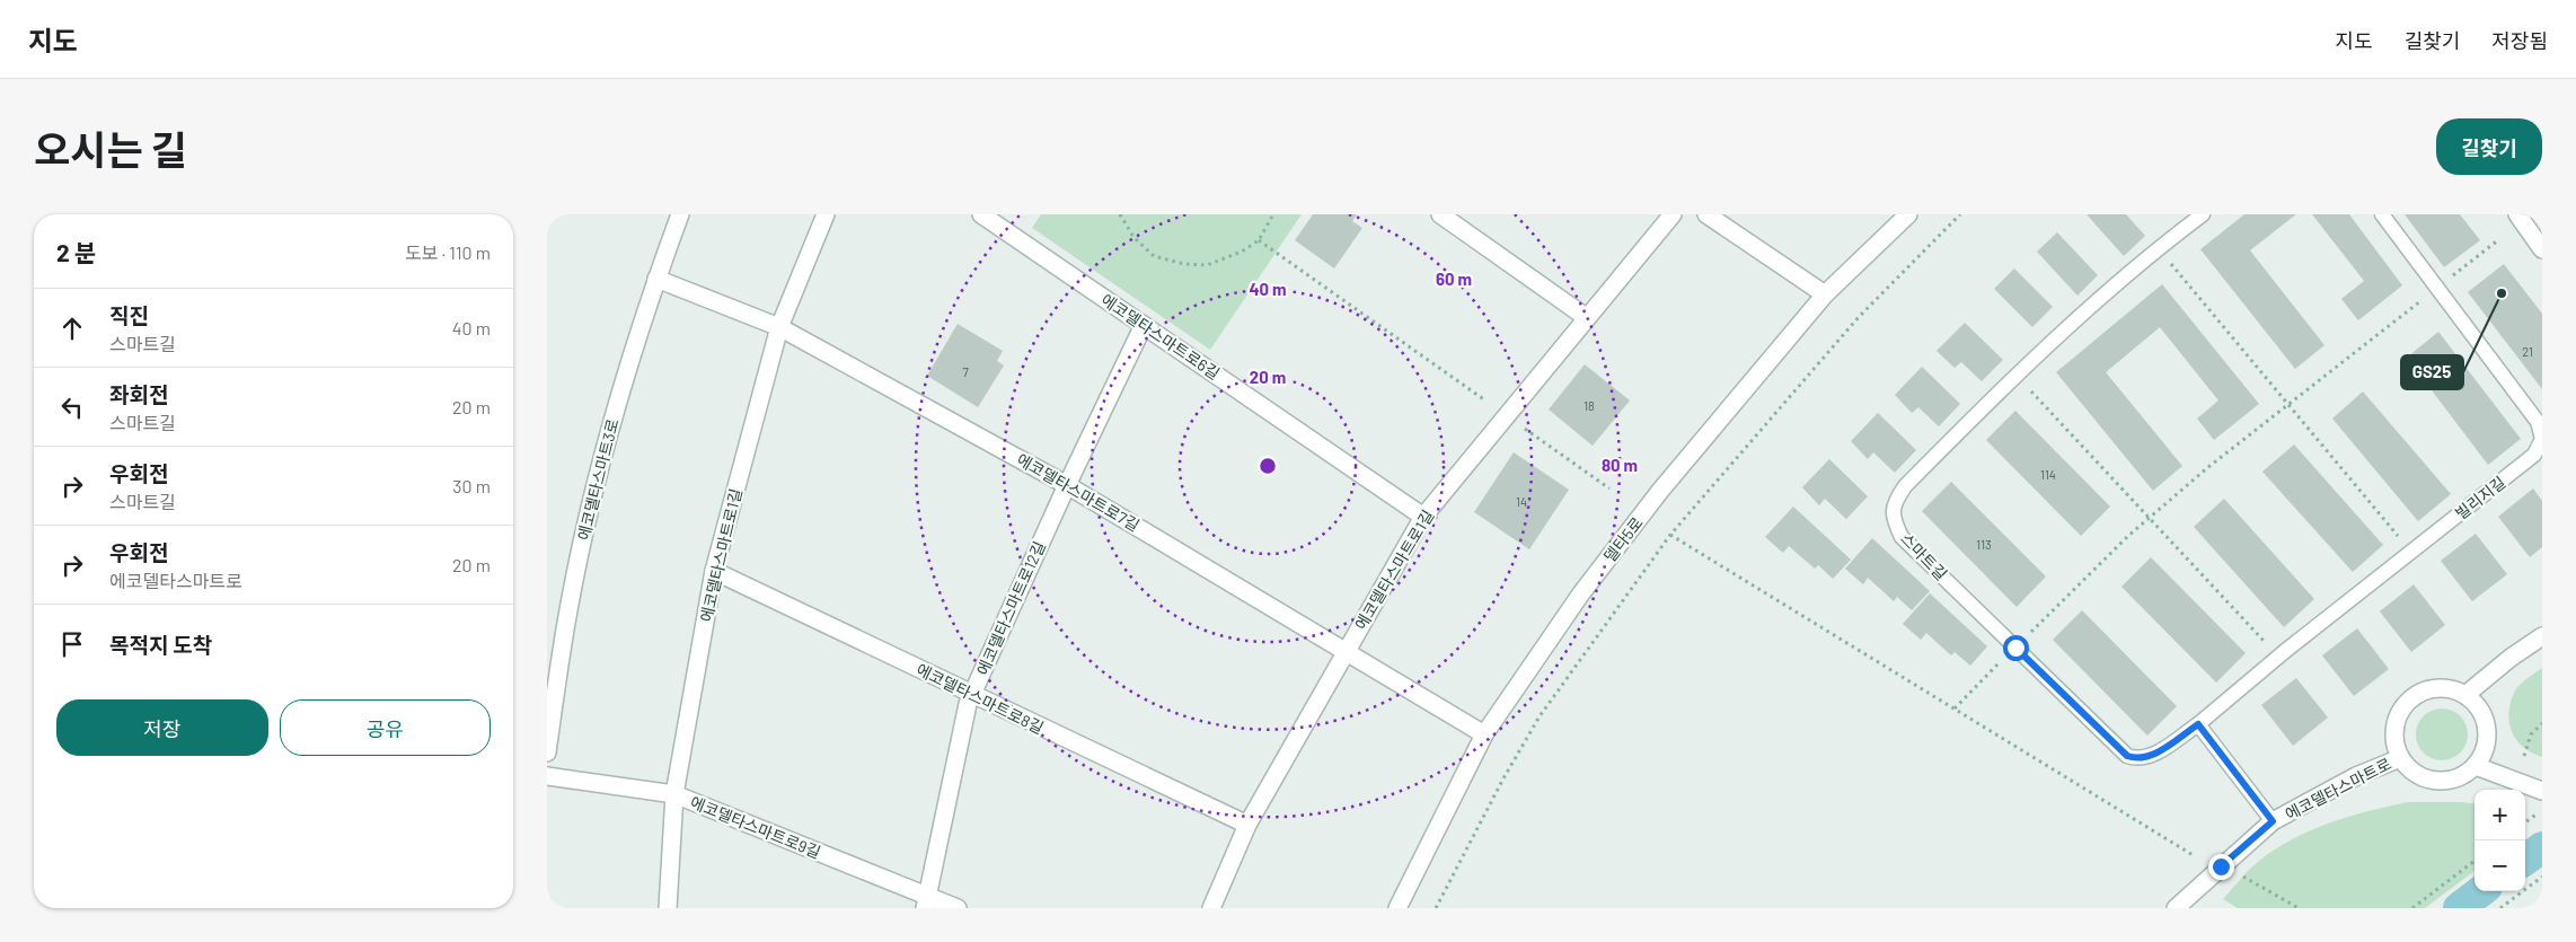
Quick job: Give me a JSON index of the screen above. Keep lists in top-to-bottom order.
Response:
{
  "streets": {
    "street": [
      "에코델타스마트로6길",
      "에코델타스마트3로",
      "에코델타스마트로7길",
      "델타5로",
      "에코델타스마트로1길",
      "에코델타스마트로12길",
      "에코델타스마트로8길",
      "에코델타스마트로",
      "에코델타스마트로9길"
    ],
    "lane": ["빌리지길", "스마트길"]
  },
  "crossings": [
    ["에코델타스마트로6길", "에코델타스마트로1길"],
    ["에코델타스마트로6길", "에코델타스마트로12길"],
    ["에코델타스마트3로", "에코델타스마트로7길"],
    ["에코델타스마트로7길", "델타5로"],
    ["에코델타스마트로7길", "에코델타스마트로1길"],
    ["에코델타스마트로7길", "에코델타스마트로12길"],
    ["빌리지길", "스마트길"],
    ["에코델타스마트로1길", "에코델타스마트로8길"],
    ["에코델타스마트로1길", "에코델타스마트로9길"],
    ["에코델타스마트로12길", "에코델타스마트로8길"],
    ["에코델타스마트로12길", "에코델타스마트로9길"]
  ],
  "places": ["GS25"],
  "house_numbers": [
    "21",
    "7",
    "18",
    "114",
    "14",
    "113"
  ],
  "page": {
    "header": "지도",
    "nav": ["지도", "길찾기", "저장됨"],
    "title": "오시는 길",
    "buttons": [
      "길찾기",
      ["저장", "공유"]
    ],
    "heading": ["2 분", "도보 · 110 m"],
    "list": [
      ["직진", "스마트길", "40 m"],
      ["좌회전", "스마트길", "20 m"],
      ["우회전", "스마트길", "30 m"],
      ["우회전", "에코델타스마트로", "20 m"],
      "목적지 도착"
    ],
    "map_buttons": ["+", "−"]
  },
  "rings": [
    "60 m",
    "40 m",
    "20 m",
    "80 m"
  ]
}
